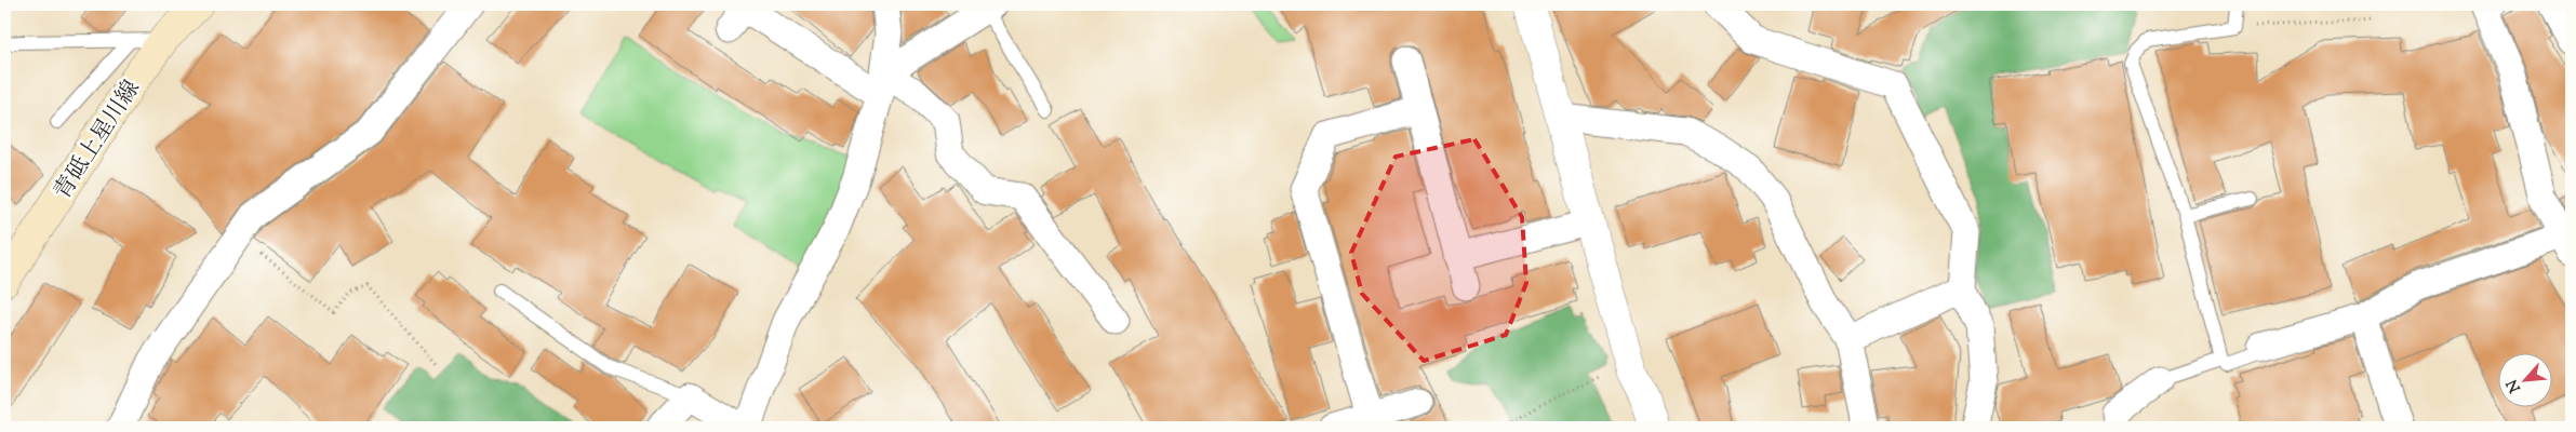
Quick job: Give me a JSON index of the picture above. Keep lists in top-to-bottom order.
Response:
{
  "streets": {
    "main road": ["青砥上星川線"]
  },
  "north": "bottom left"
}
